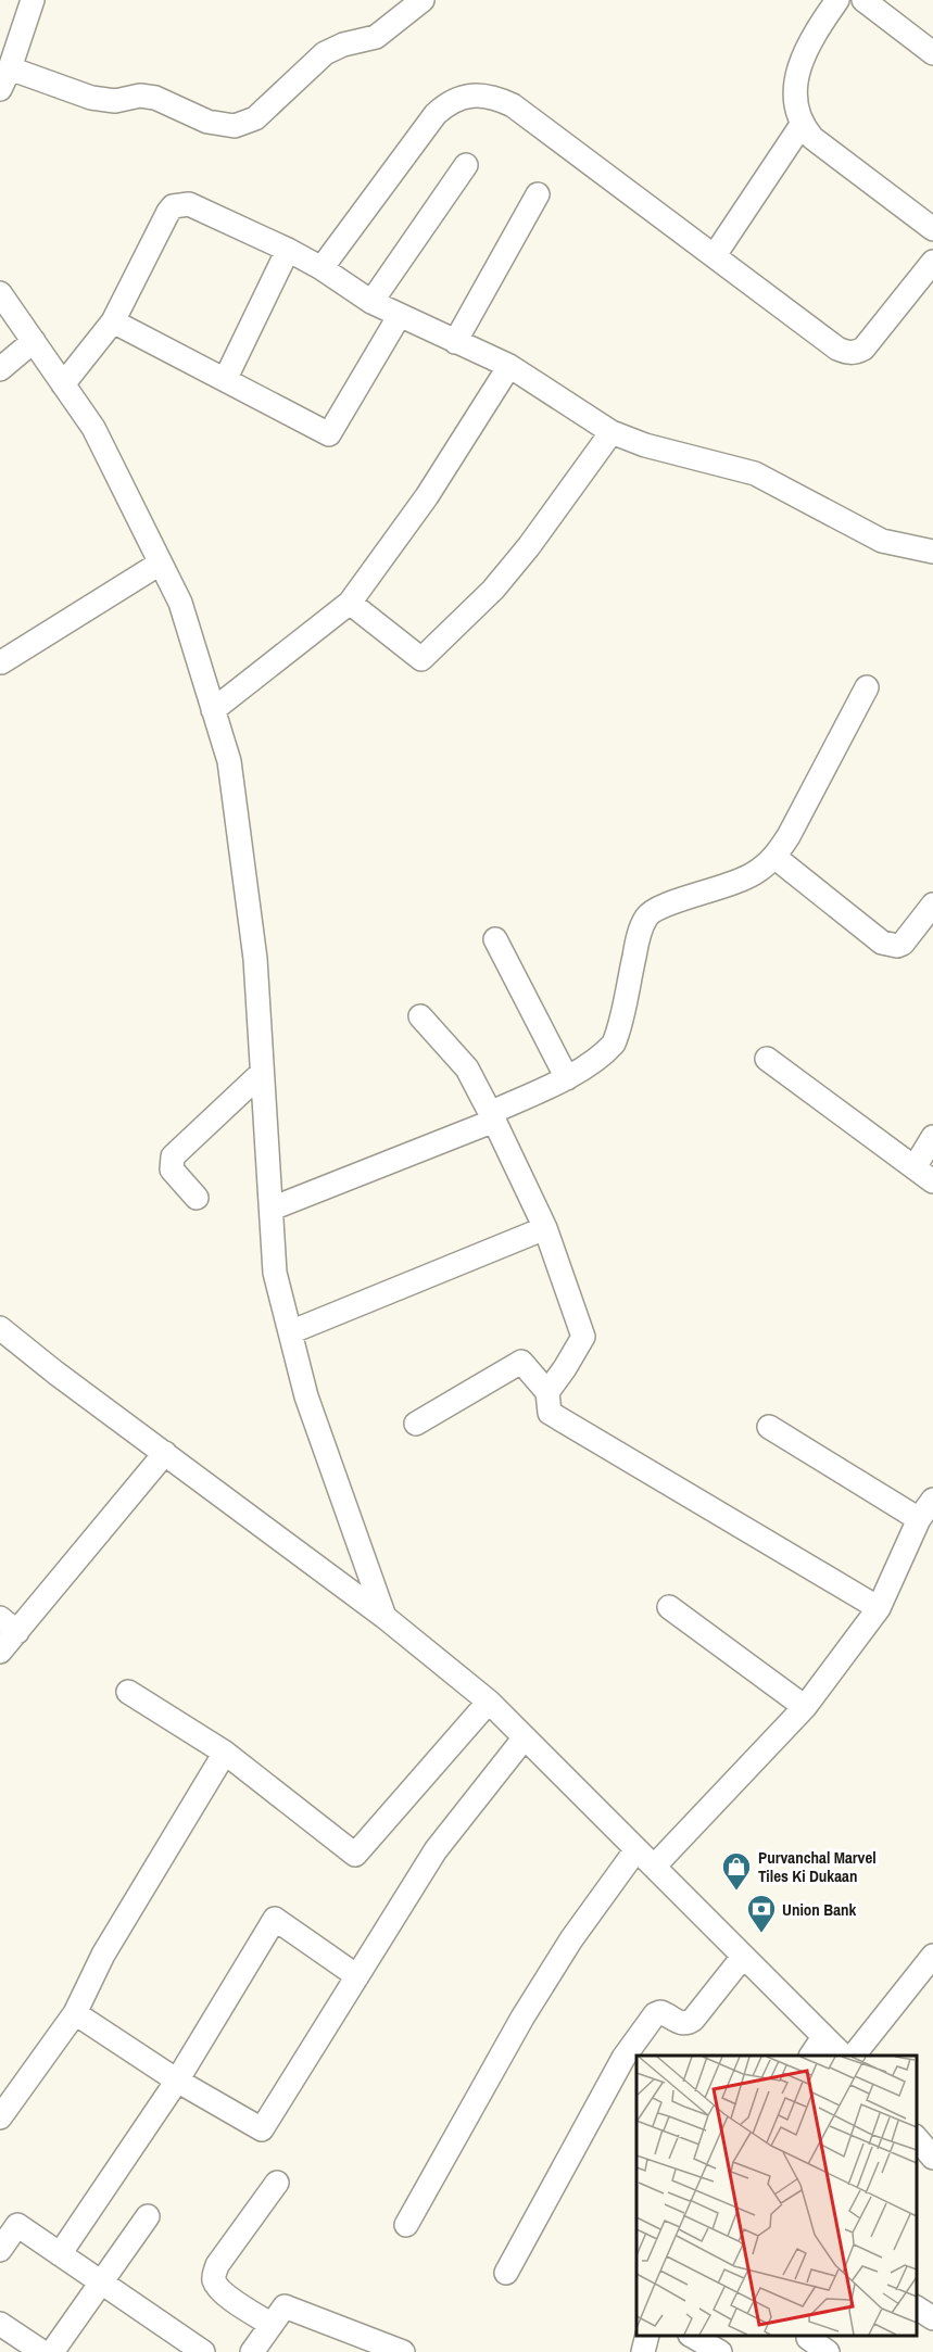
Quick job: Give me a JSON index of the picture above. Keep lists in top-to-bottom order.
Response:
{
  "places": {
    "shop": ["Purvanchal Marvel Tiles Ki Dukaan"],
    "bank": ["Union Bank"]
  }
}
